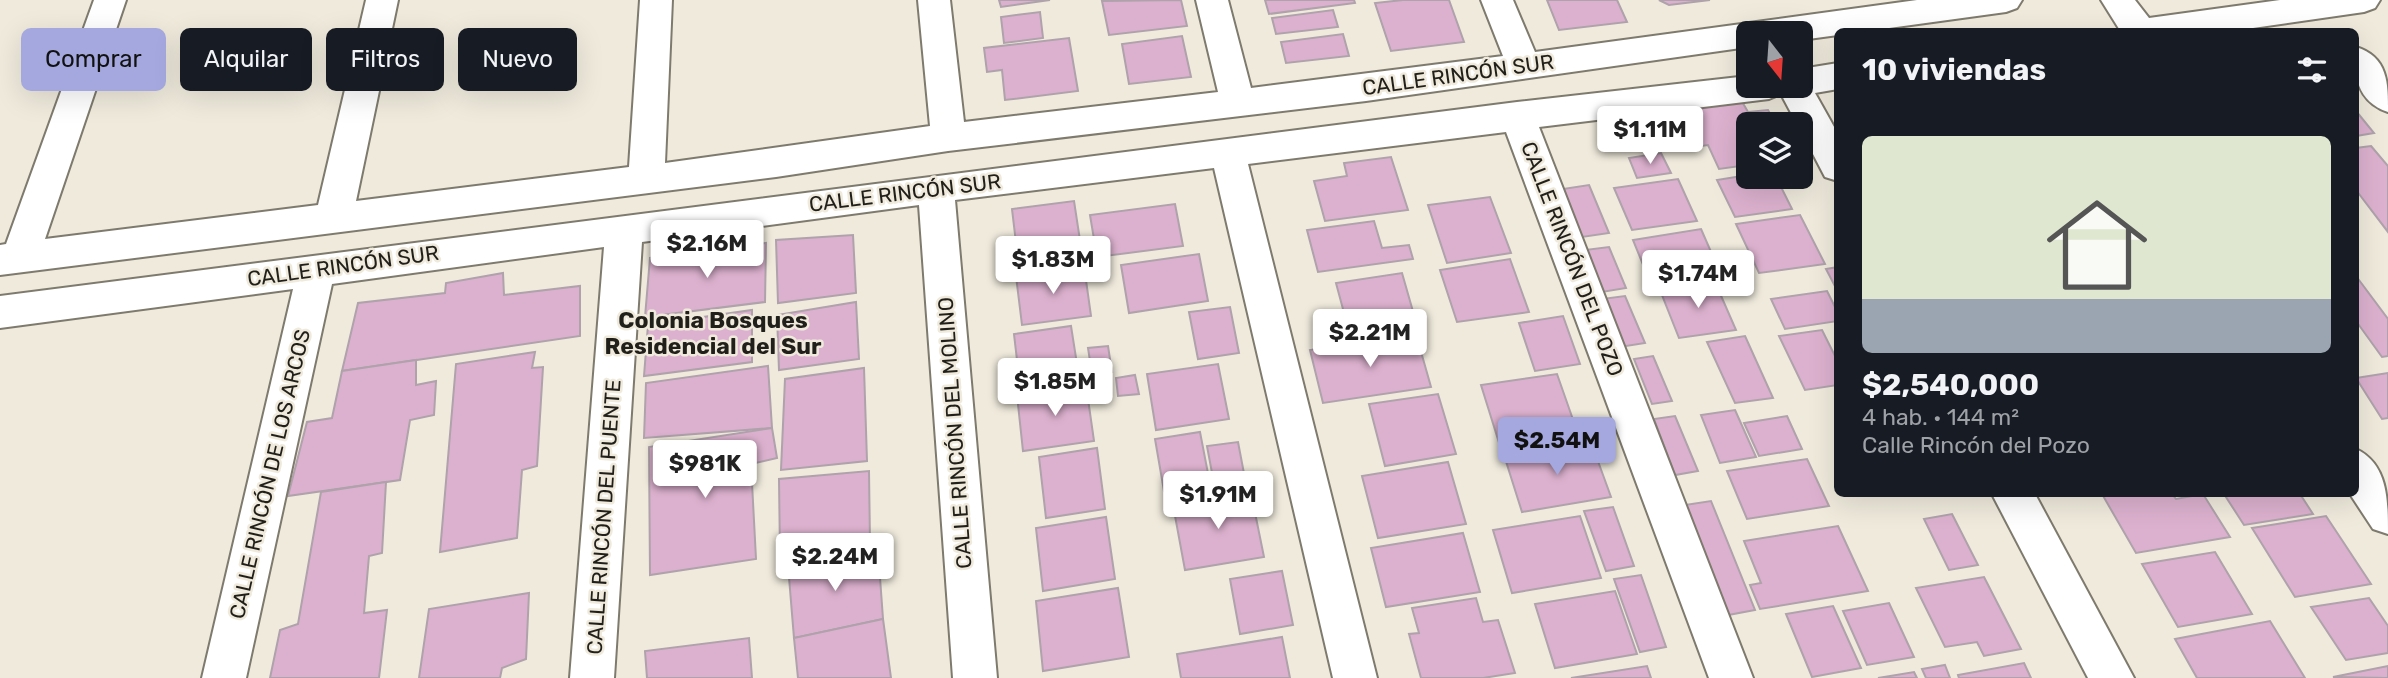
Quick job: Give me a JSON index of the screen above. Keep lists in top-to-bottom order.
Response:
{
  "streets": {
    "street": [
      "CALLE RINCÓN SUR",
      "CALLE RINCÓN DEL POZO",
      "CALLE RINCÓN DEL MOLINO",
      "CALLE RINCÓN DE LOS ARCOS",
      "CALLE RINCÓN DEL PUENTE"
    ]
  },
  "crossings": [
    ["CALLE RINCÓN SUR", "CALLE RINCÓN DEL POZO"],
    ["CALLE RINCÓN SUR", "CALLE RINCÓN DEL MOLINO"],
    ["CALLE RINCÓN SUR", "CALLE RINCÓN DE LOS ARCOS"],
    ["CALLE RINCÓN SUR", "CALLE RINCÓN DEL PUENTE"]
  ],
  "districts": ["Colonia Bosques Residencial del Sur"],
  "north": "bottom",
  "page": {
    "chip": [
      "Comprar",
      "Alquilar",
      "Filtros",
      "Nuevo"
    ],
    "heading": "10 viviendas",
    "price": [
      "$1.11M",
      "$2.16M",
      "$1.83M",
      "$1.74M",
      "$2.21M",
      "$1.85M",
      "$2.54M",
      "$981K",
      "$1.91M",
      "$2.24M"
    ],
    "list": [
      {
        "name": "$2,540,000",
        "note": "4 hab. · 144 m² · Calle Rincón del Pozo"
      }
    ]
  }
}
